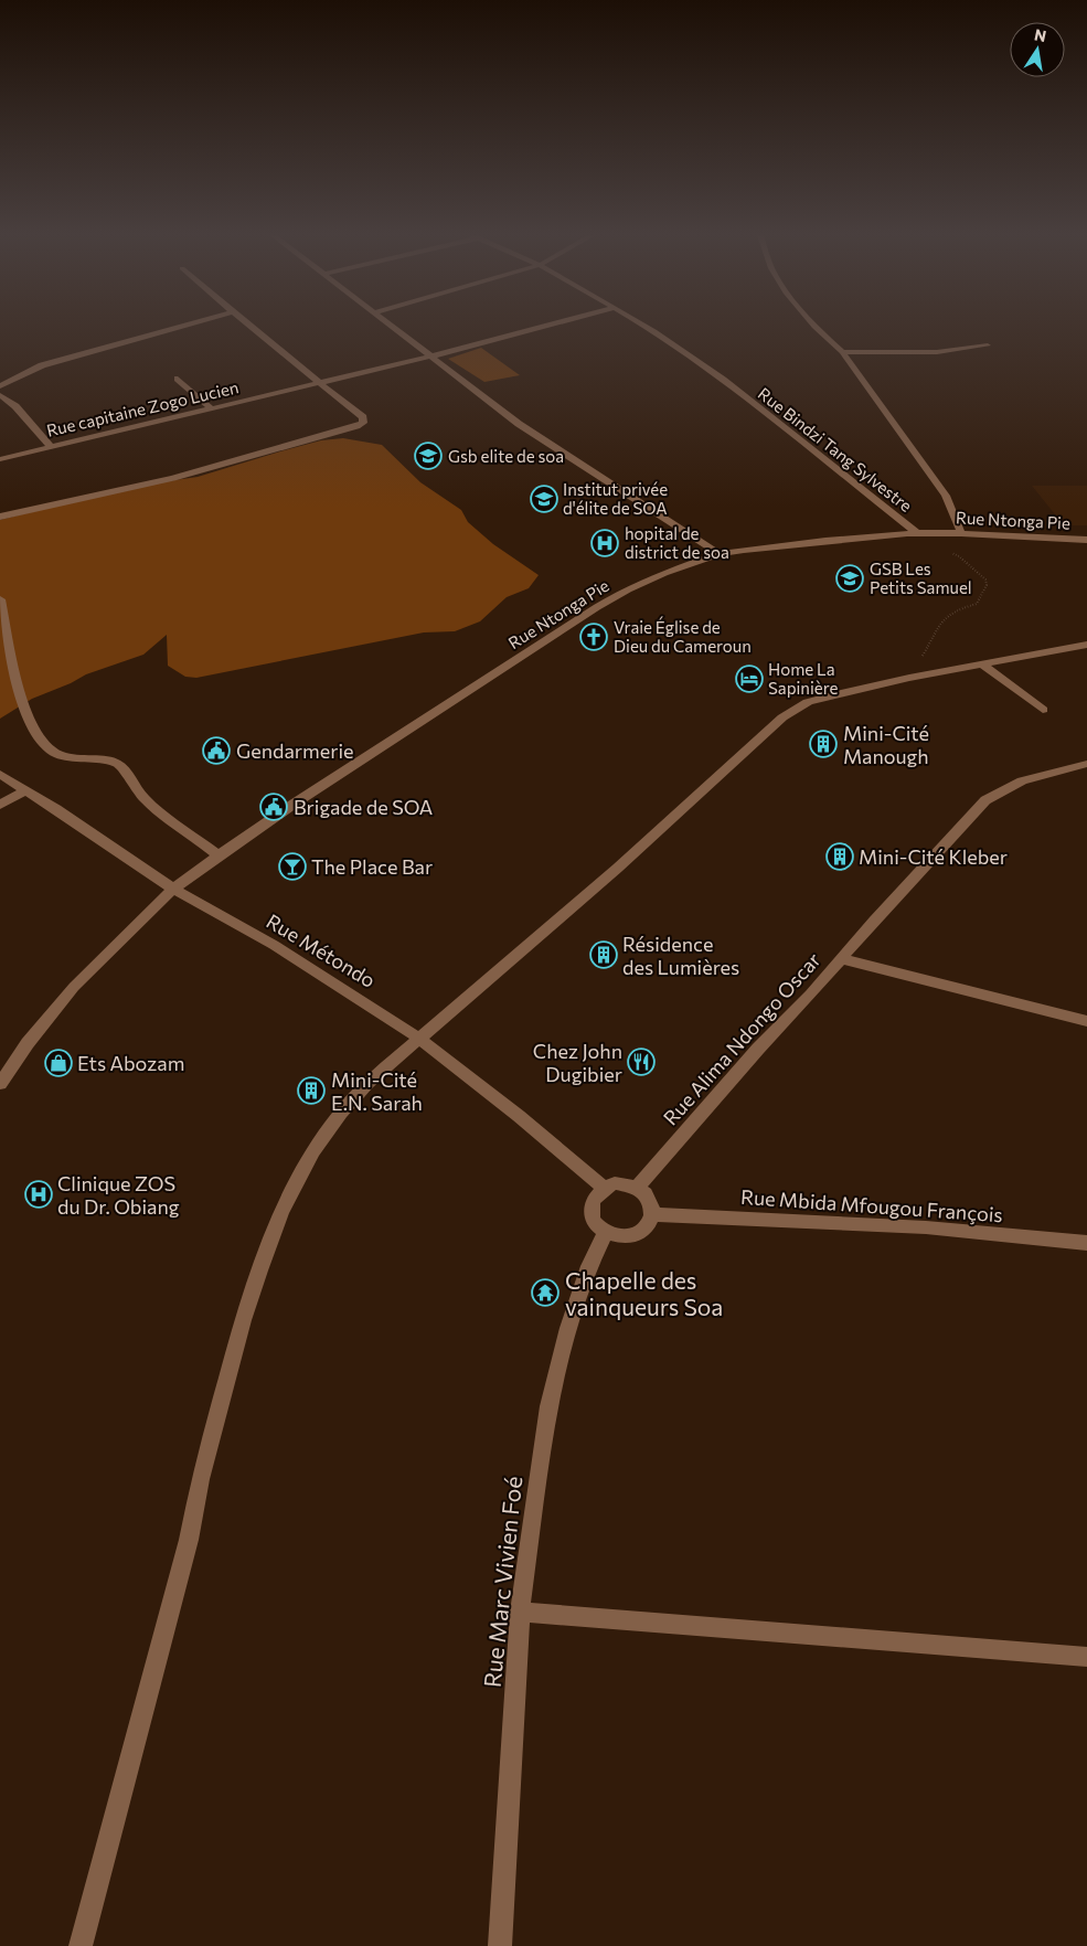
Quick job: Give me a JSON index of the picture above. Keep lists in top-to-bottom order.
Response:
{
  "streets": {
    "street": [
      "Rue capitaine Zogo Lucien",
      "Rue Bindzi Tang Sylvestre",
      "Rue Ntonga Pie",
      "Rue Métondo",
      "Rue Alima Ndongo Oscar",
      "Rue Mbida Mfougou François",
      "Rue Marc Vivien Foé"
    ]
  },
  "crossings": [
    ["Rue Bindzi Tang Sylvestre", "Rue Ntonga Pie"],
    ["Rue Ntonga Pie", "Rue Métondo"],
    ["Rue Métondo", "Rue Alima Ndongo Oscar"],
    ["Rue Métondo", "Rue Mbida Mfougou François"],
    ["Rue Métondo", "Rue Marc Vivien Foé"],
    ["Rue Alima Ndongo Oscar", "Rue Mbida Mfougou François"],
    ["Rue Alima Ndongo Oscar", "Rue Marc Vivien Foé"],
    ["Rue Mbida Mfougou François", "Rue Marc Vivien Foé"]
  ],
  "places": {
    "school or university": ["Gsb elite de soa", "Institut privée d'élite de SOA", "GSB Les Petits Samuel"],
    "hospital": ["hopital de district de soa", "Clinique ZOS du Dr. Obiang"],
    "church": ["Vraie Église de Dieu du Cameroun"],
    "hotel": ["Home La Sapinière"],
    "building": [
      "Mini-Cité Manough",
      "Mini-Cité Kleber",
      "Résidence des Lumières",
      "Mini-Cité E.N. Sarah"
    ],
    "public building": ["Gendarmerie", "Brigade de SOA"],
    "bar": ["The Place Bar"],
    "restaurant": ["Chez John Dugibier"],
    "shop": ["Ets Abozam"],
    "temple": ["Chapelle des vainqueurs Soa"]
  },
  "north": "top"
}
